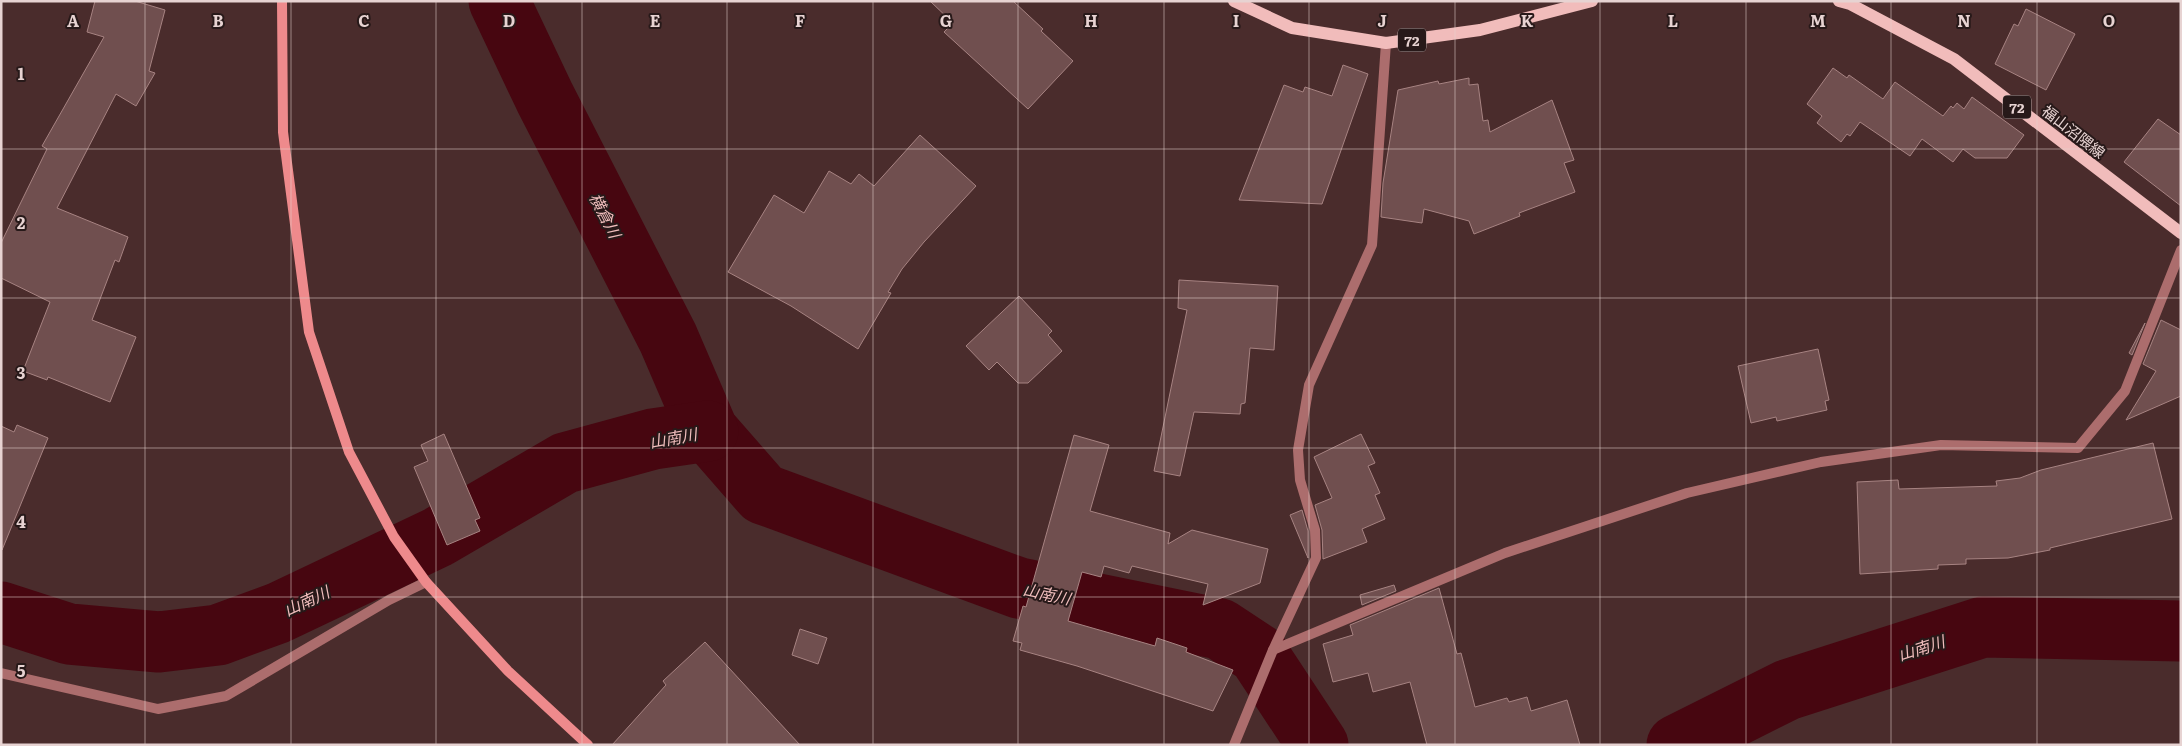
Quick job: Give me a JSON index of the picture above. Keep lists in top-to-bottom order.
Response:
{
  "streets": {
    "main road": ["72", "福山沼隈線"]
  },
  "water": ["横倉川", "山南川"],
  "grid": {
    "columns": [
      "A",
      "B",
      "C",
      "D",
      "E",
      "F",
      "G",
      "H",
      "I",
      "J",
      "K",
      "L",
      "M",
      "N",
      "O"
    ],
    "rows": [
      "1",
      "2",
      "3",
      "4",
      "5"
    ]
  }
}
